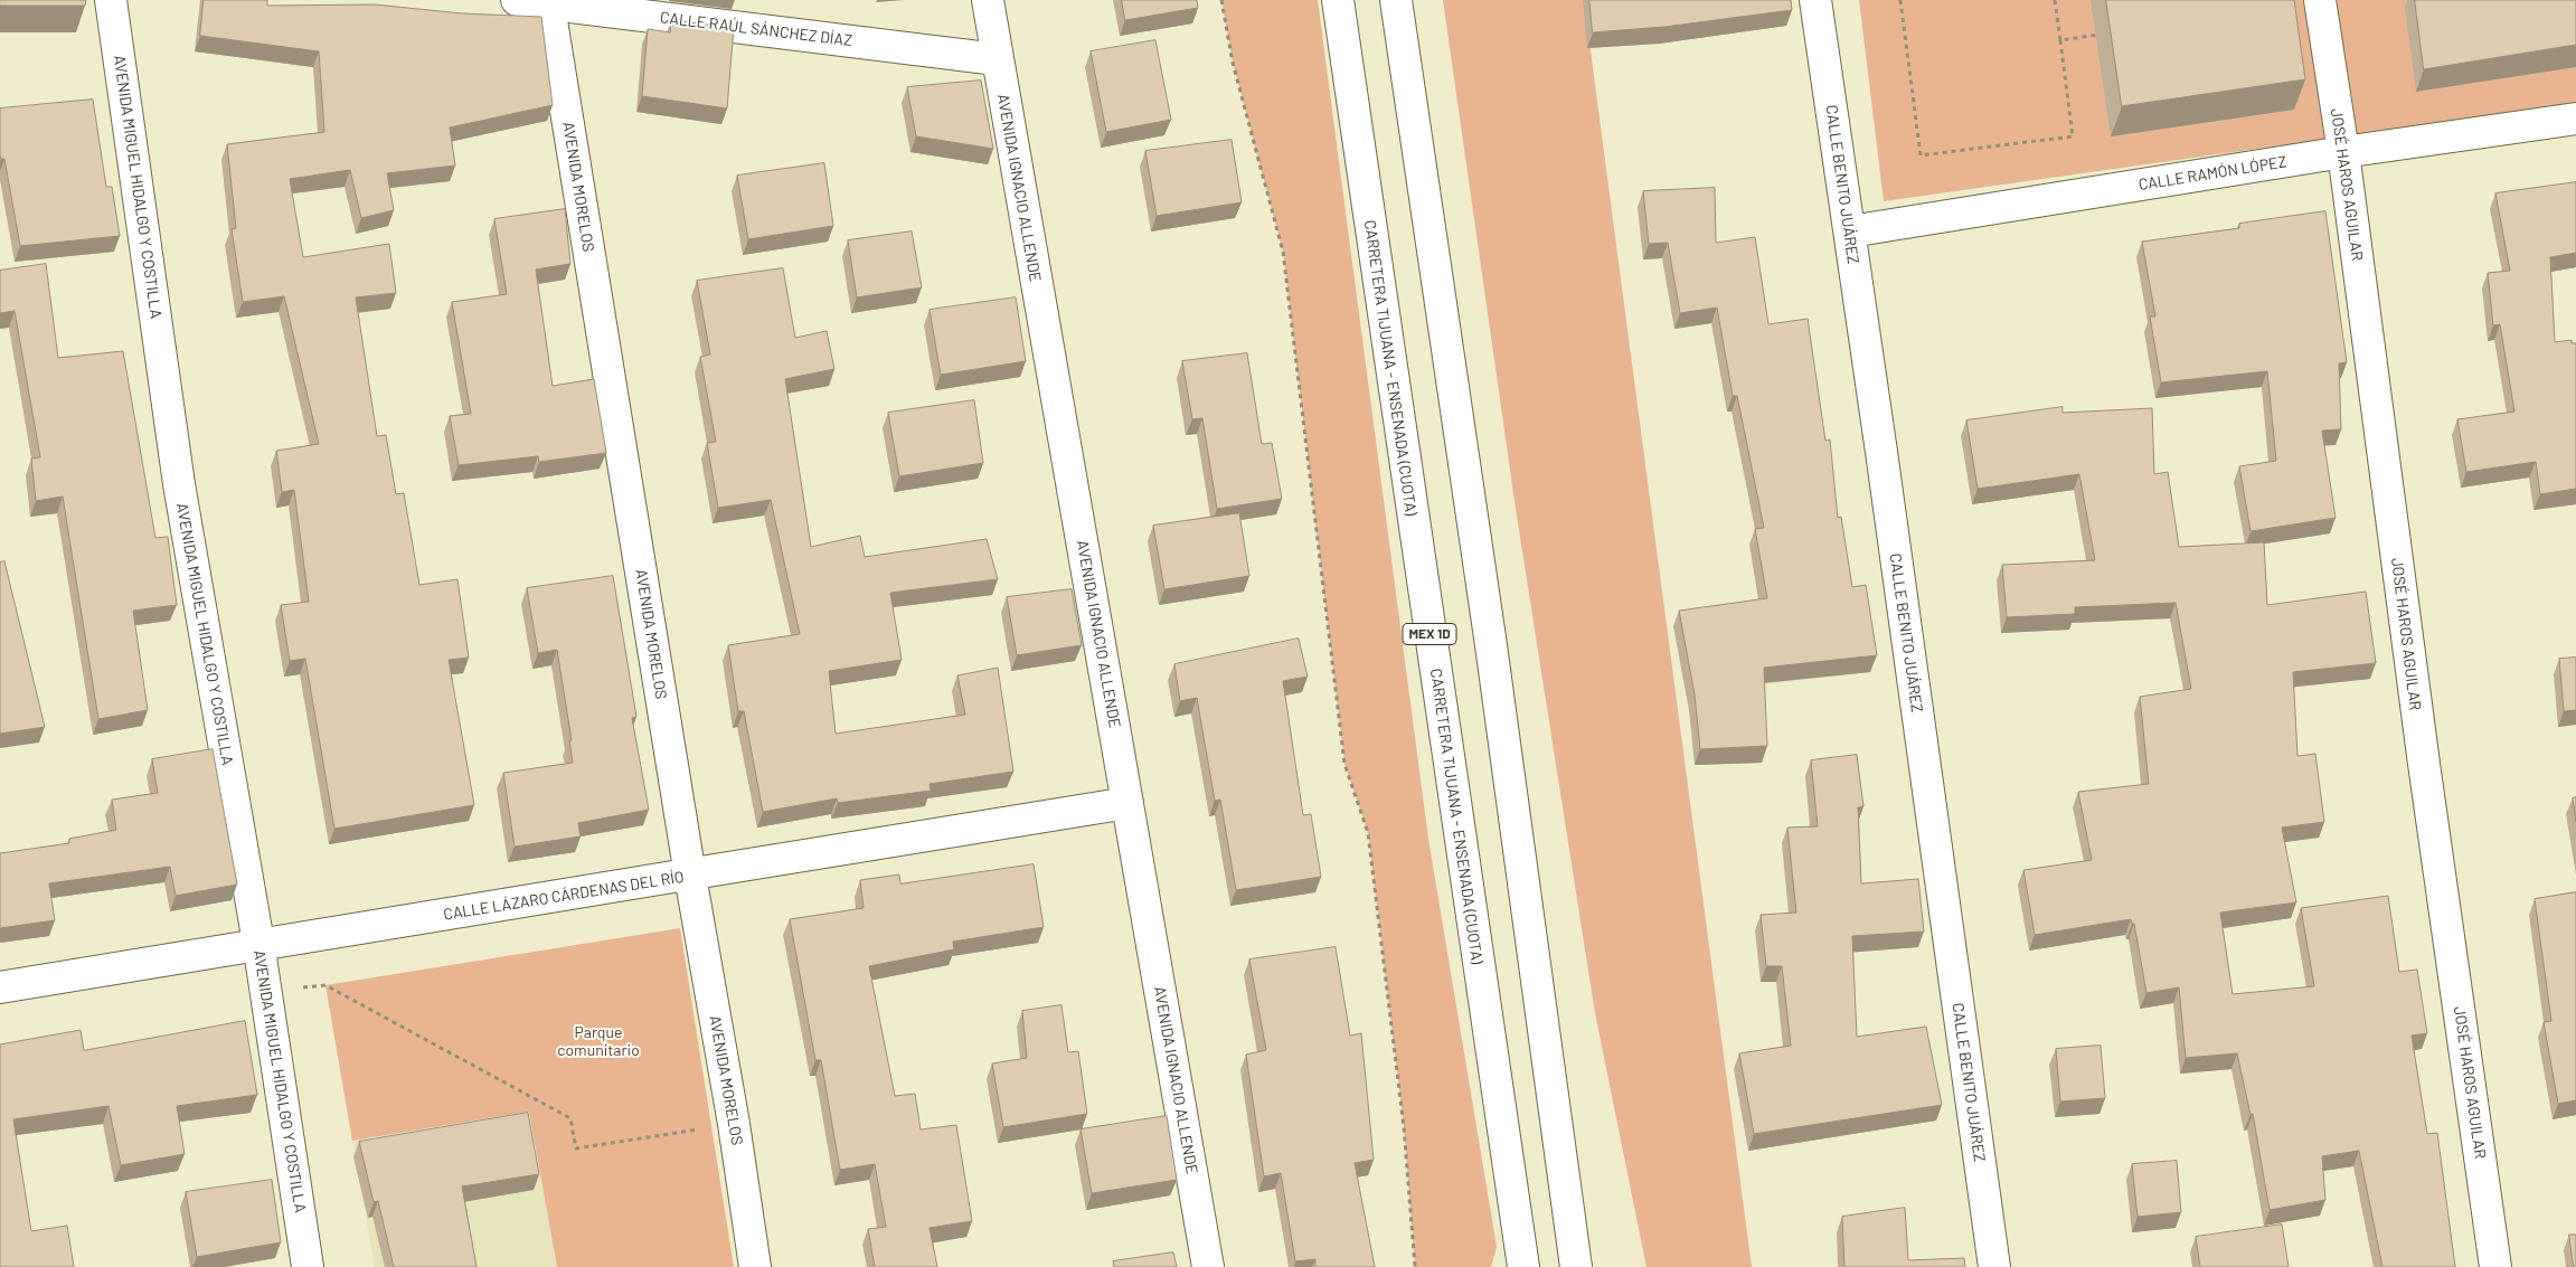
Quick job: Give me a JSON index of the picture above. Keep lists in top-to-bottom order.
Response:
{
  "streets": {
    "main road": [
      "CALLE RAÚL SÁNCHEZ DÍAZ",
      "CALLE RAMÓN LÓPEZ",
      "CALLE BENITO JUÁREZ",
      "JOSÉ HAROS AGUILAR",
      "AVENIDA MIGUEL HIDALGO Y COSTILLA",
      "AVENIDA MORELOS",
      "AVENIDA IGNACIO ALLENDE",
      "CARRETERA TIJUANA - ENSENADA (CUOTA)",
      "MEX 1D",
      "CALLE LÁZARO CÁRDENAS DEL RÍO"
    ]
  },
  "crossings": [
    ["CALLE RAÚL SÁNCHEZ DÍAZ", "AVENIDA MORELOS"],
    ["CALLE RAÚL SÁNCHEZ DÍAZ", "AVENIDA IGNACIO ALLENDE"],
    ["CALLE RAMÓN LÓPEZ", "CALLE BENITO JUÁREZ"],
    ["CALLE RAMÓN LÓPEZ", "JOSÉ HAROS AGUILAR"],
    ["AVENIDA MIGUEL HIDALGO Y COSTILLA", "CALLE LÁZARO CÁRDENAS DEL RÍO"],
    ["AVENIDA MORELOS", "CALLE LÁZARO CÁRDENAS DEL RÍO"],
    ["AVENIDA IGNACIO ALLENDE", "CALLE LÁZARO CÁRDENAS DEL RÍO"]
  ],
  "parks": ["Parque comunitario"]
}
